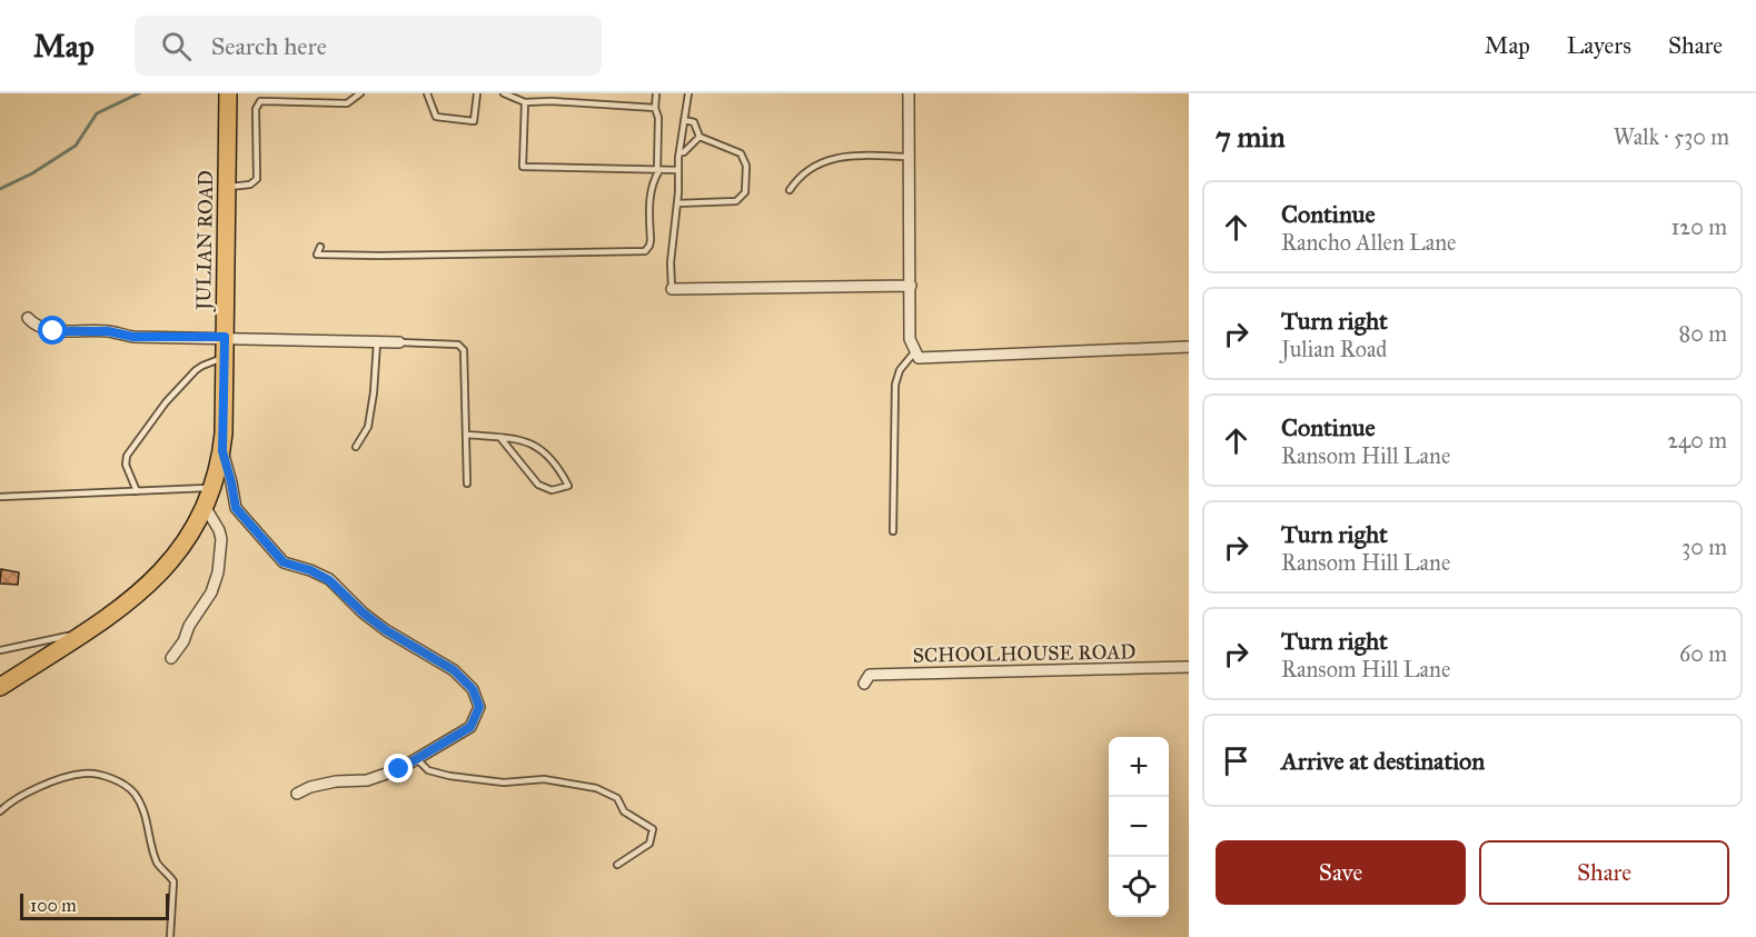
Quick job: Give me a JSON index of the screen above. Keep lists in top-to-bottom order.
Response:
{
  "streets": {
    "main road": ["JULIAN ROAD"],
    "street": ["SCHOOLHOUSE ROAD"]
  },
  "scale_bar": "100 m",
  "page": {
    "header": "Map",
    "search": "Search here",
    "nav": ["Map", "Layers", "Share"],
    "heading": ["7 min", "Walk · 530 m"],
    "list": [
      ["Continue", "Rancho Allen Lane", "120 m"],
      ["Turn right", "Julian Road", "80 m"],
      ["Continue", "Ransom Hill Lane", "240 m"],
      ["Turn right", "Ransom Hill Lane", "30 m"],
      ["Turn right", "Ransom Hill Lane", "60 m"],
      "Arrive at destination"
    ],
    "map_buttons": ["+", "−"],
    "buttons": ["Save", "Share"],
    "scale": "100 m"
  }
}
